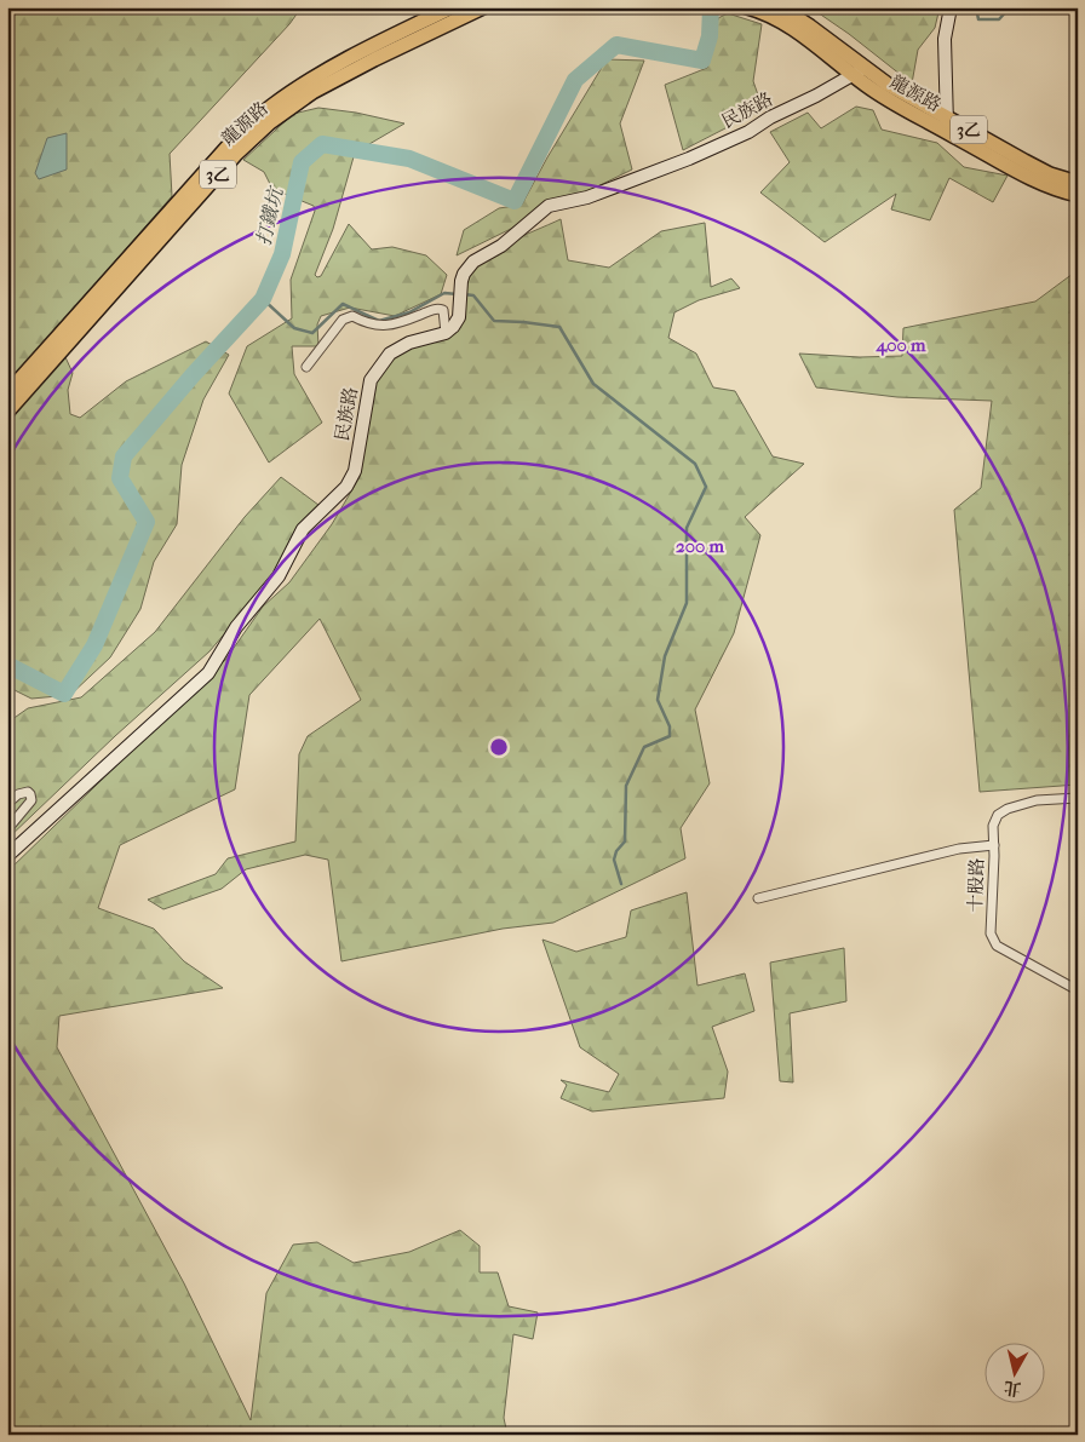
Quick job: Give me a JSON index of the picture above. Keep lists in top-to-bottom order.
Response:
{
  "streets": {
    "main road": ["龍源路", "3乙"],
    "street": ["民族路", "十股路"]
  },
  "crossings": [
    ["龍源路", "民族路"],
    ["龍源路", "3乙"],
    ["民族路", "3乙"]
  ],
  "water": ["打鐵坑"],
  "north": "bottom",
  "rings": ["400 m", "200 m"]
}
